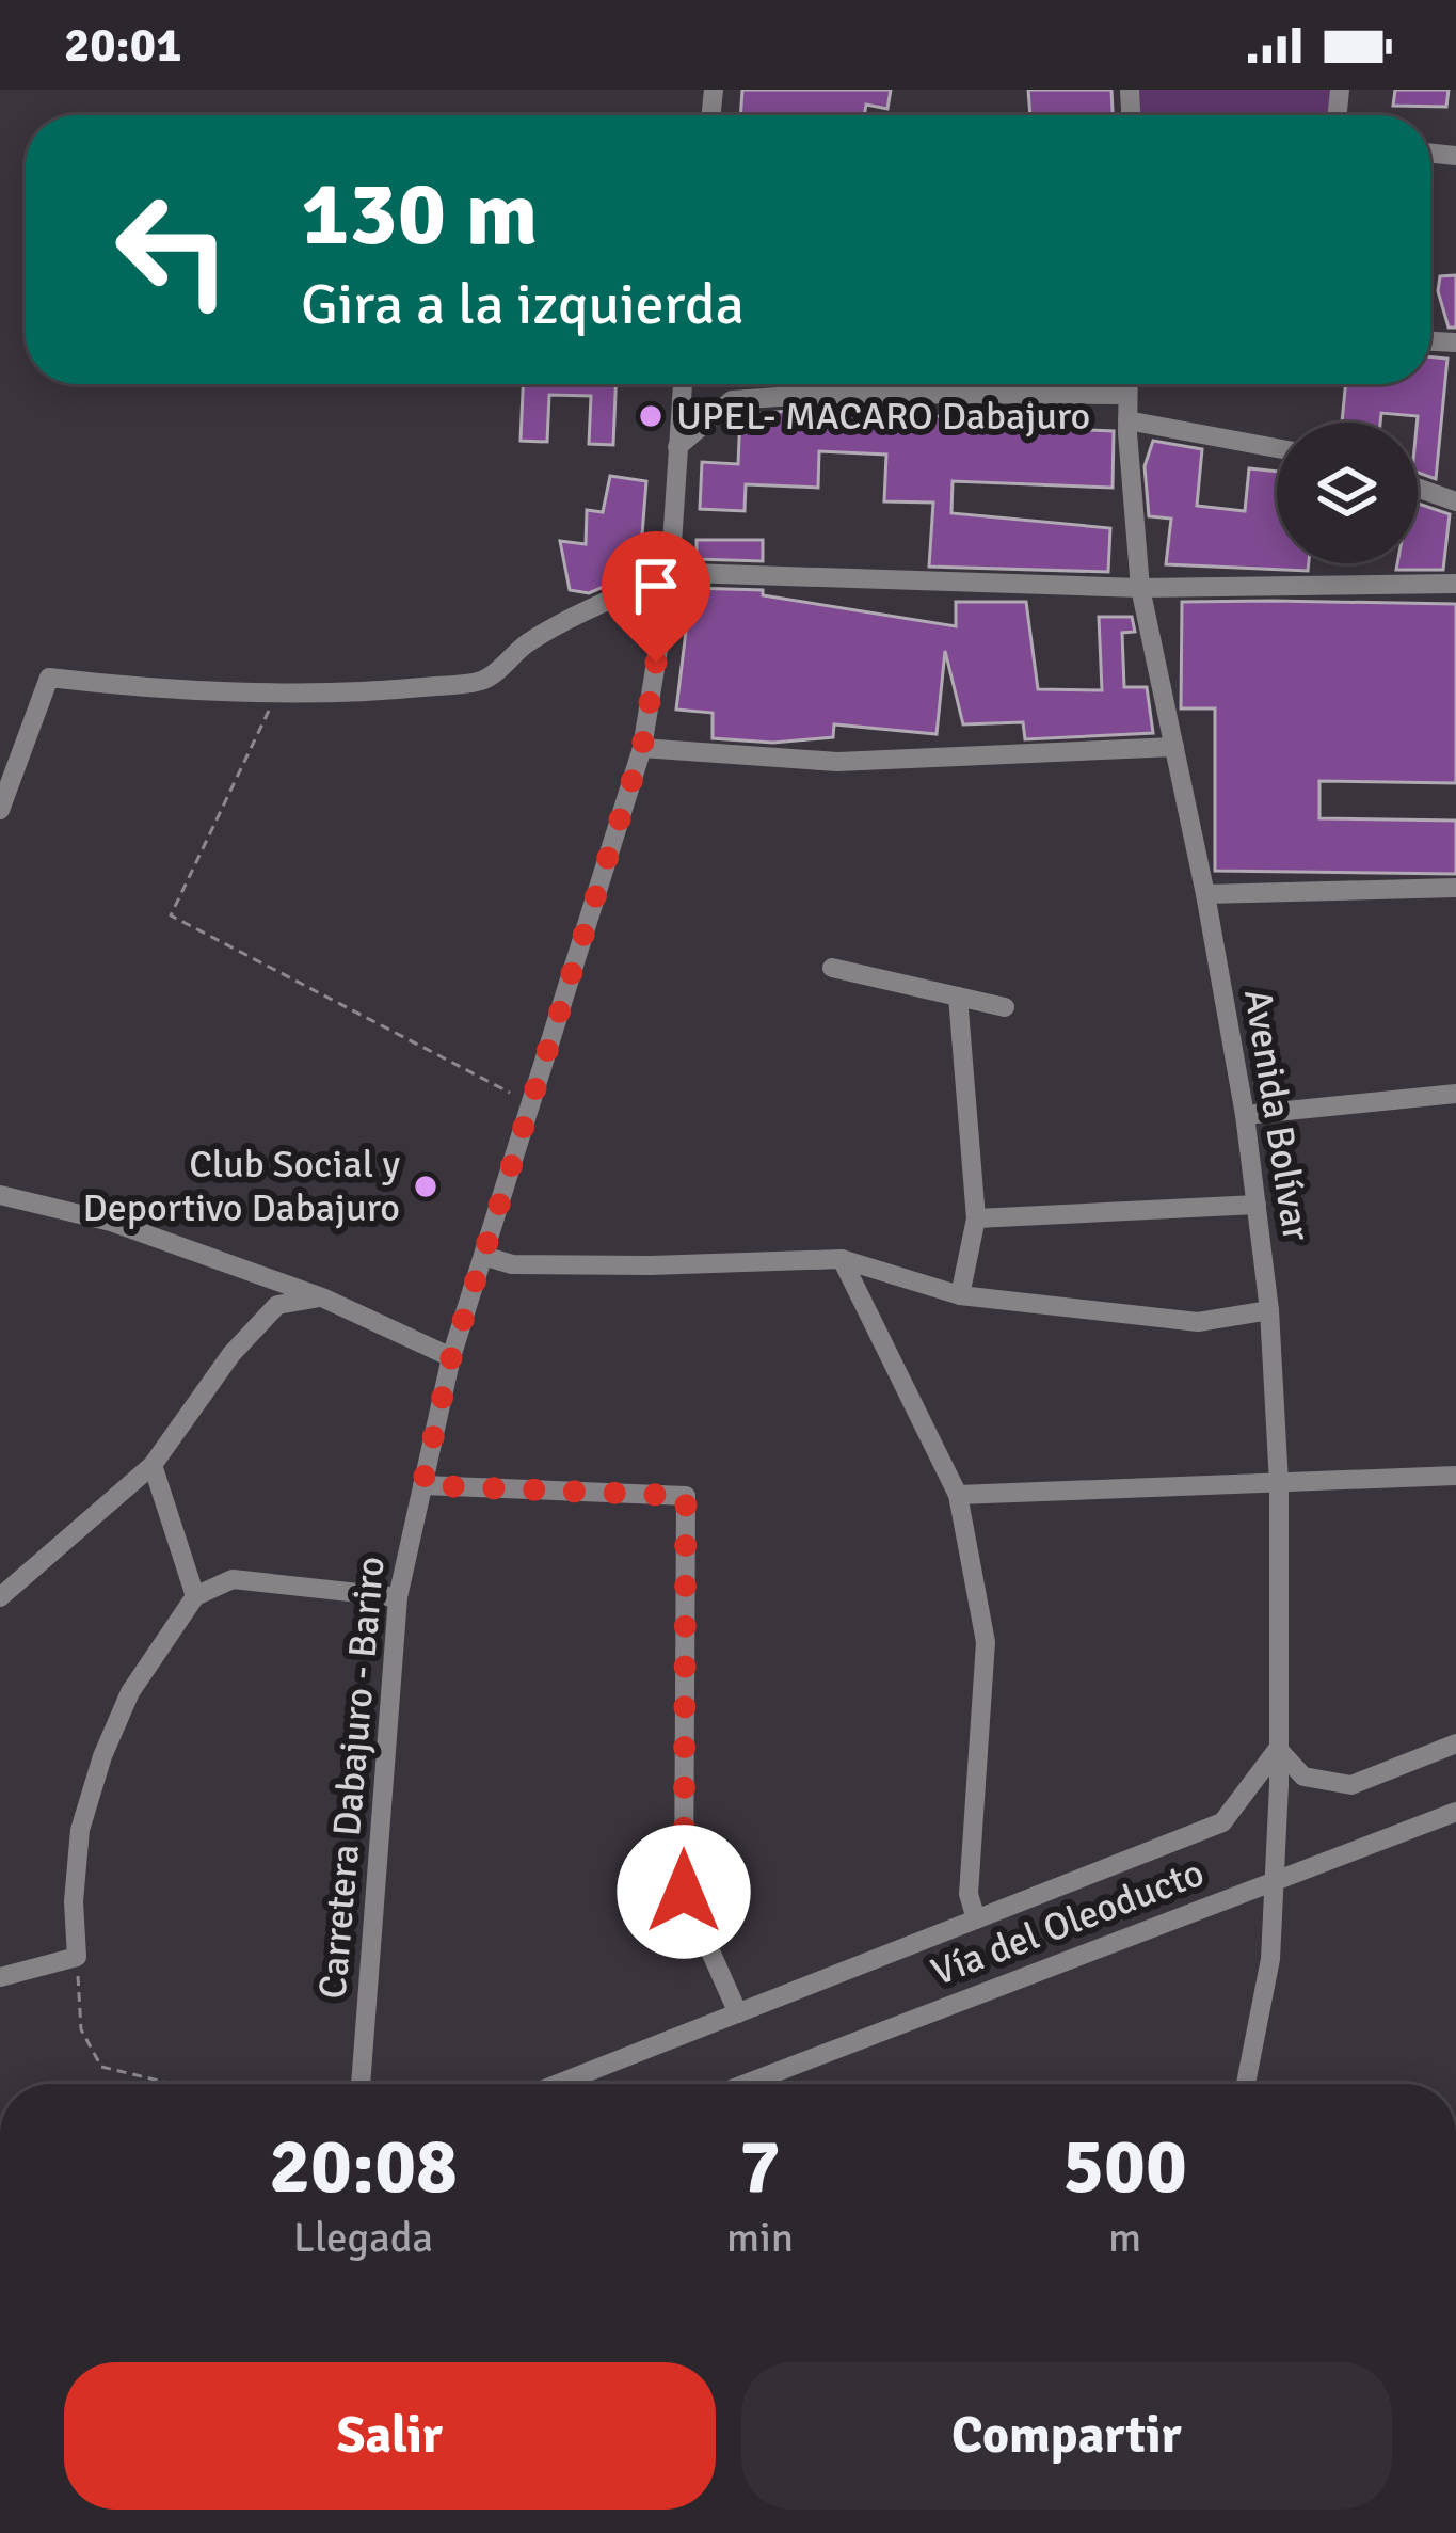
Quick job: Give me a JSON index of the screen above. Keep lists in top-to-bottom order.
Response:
{
  "streets": {
    "street": ["Avenida Bolívar", "Carretera Dabajuro - Bariro", "Vía del Oleoducto"]
  },
  "crossings": [
    ["Avenida Bolívar", "Vía del Oleoducto"]
  ],
  "places": ["UPEL- MACARO Dabajuro", "Club Social y Deportivo Dabajuro"],
  "page": {
    "status": "20:01",
    "turn": ["130 m", "Gira a la izquierda"],
    "eta": [
      "20:08",
      "Llegada",
      "7",
      "min",
      "500",
      "m"
    ],
    "buttons": ["Salir", "Compartir"]
  }
}
